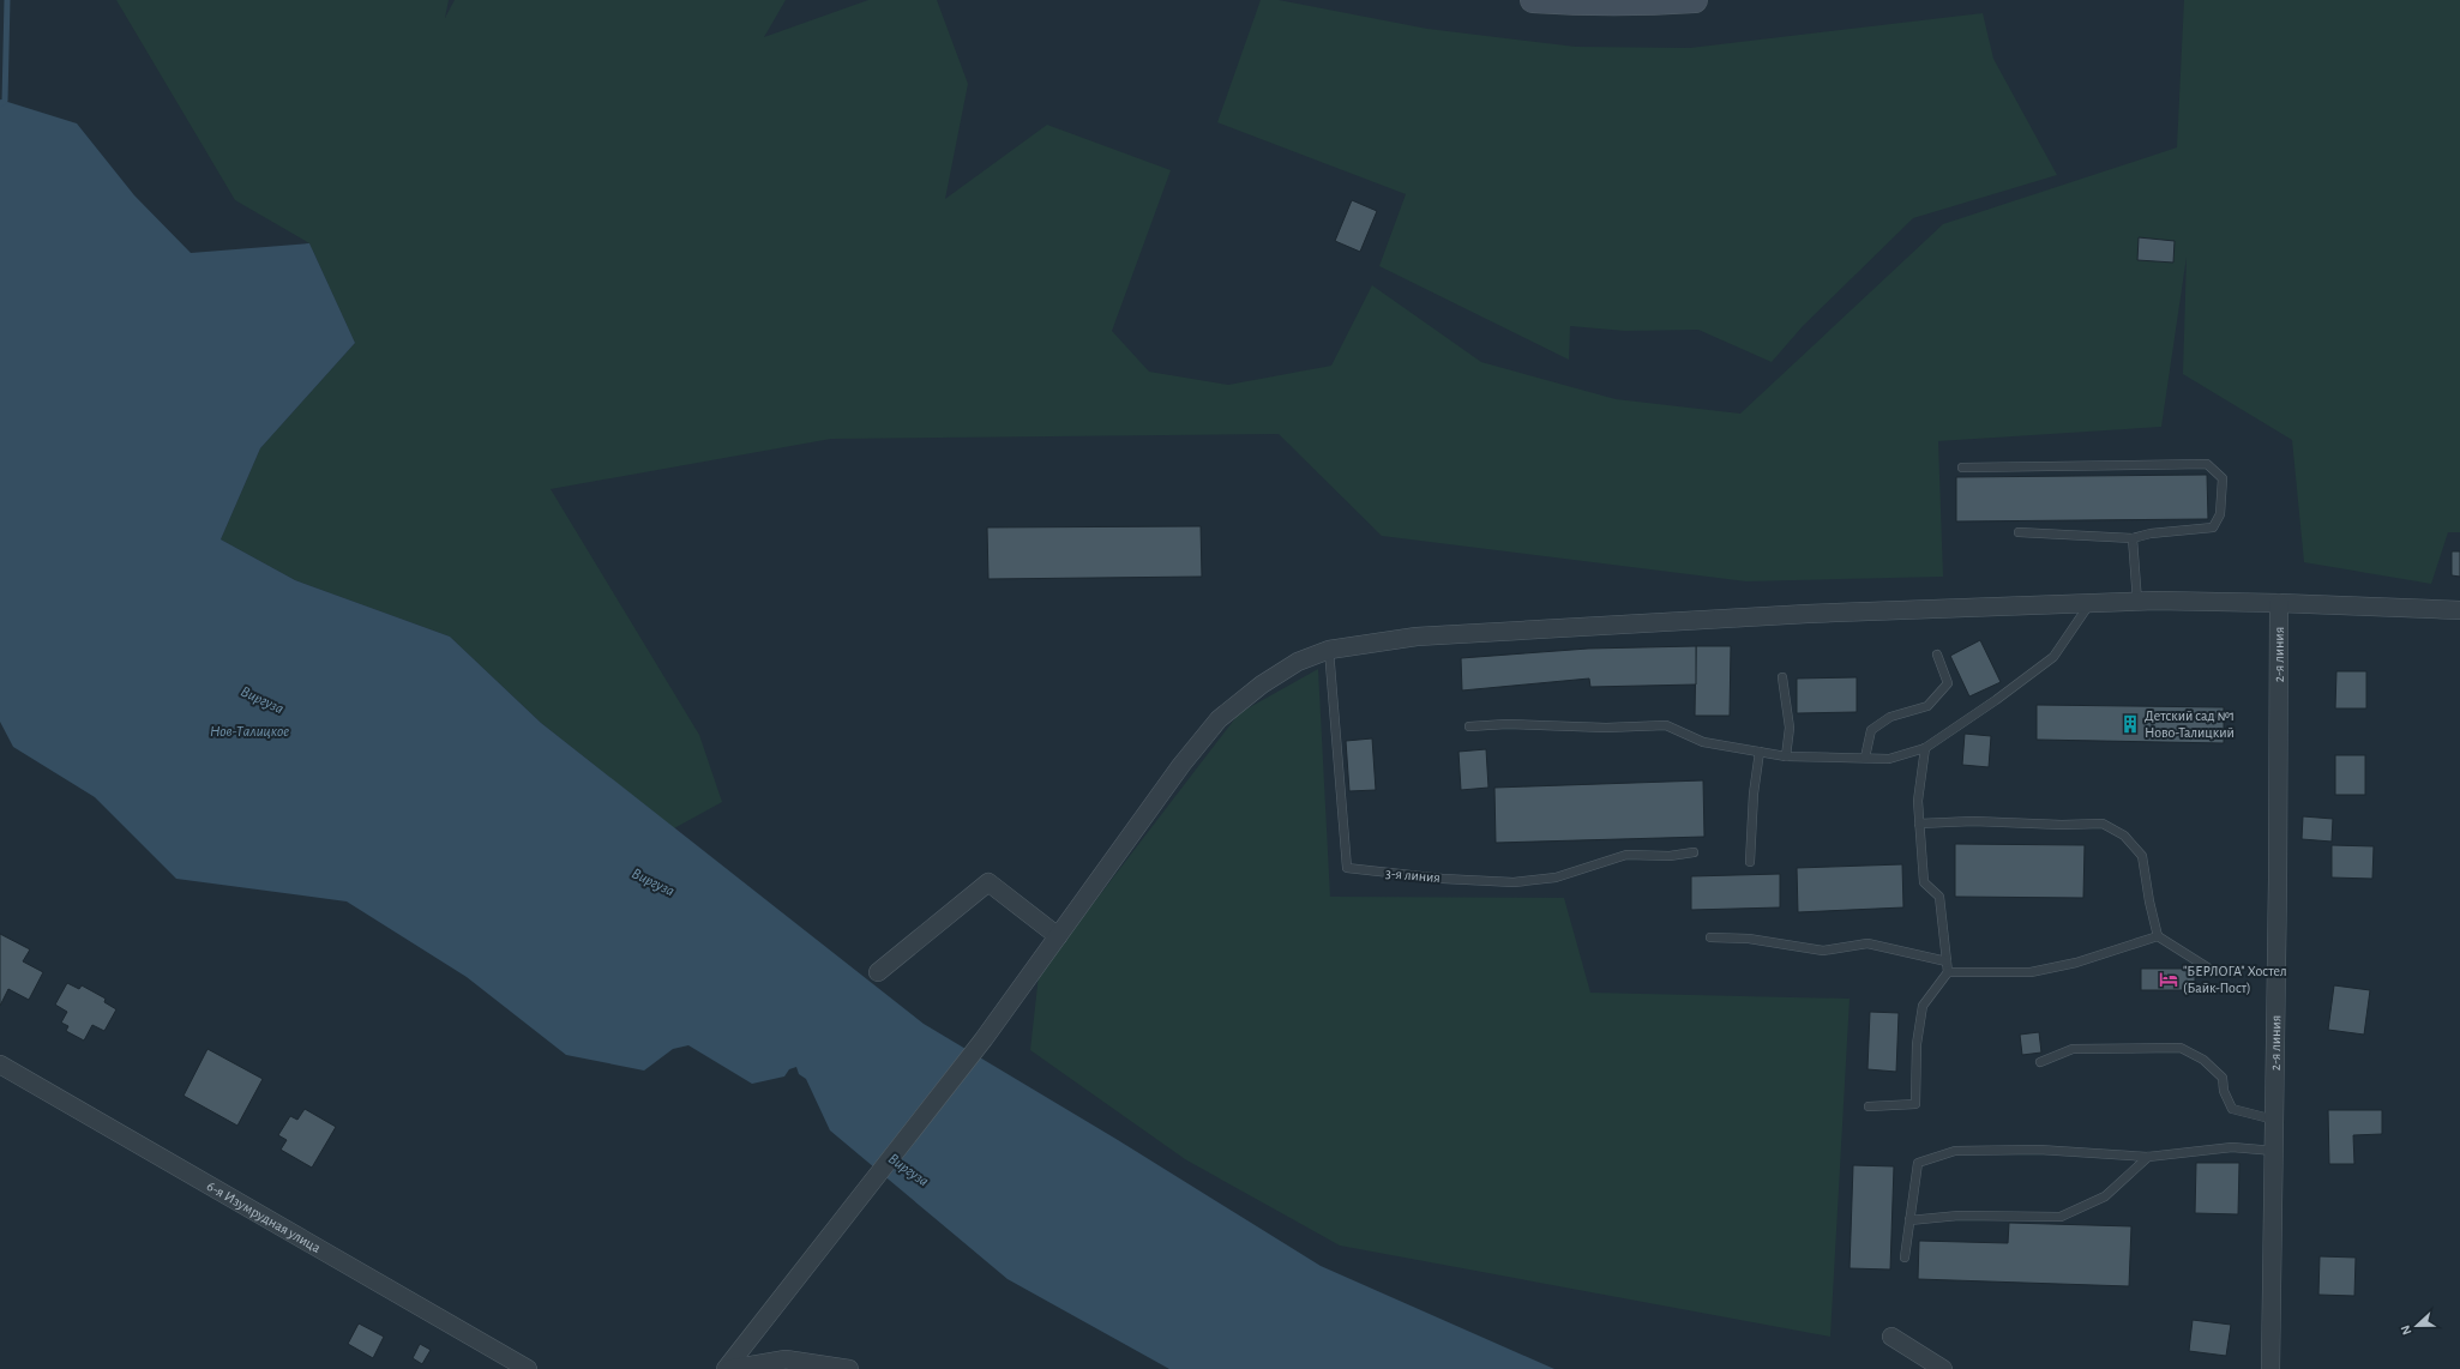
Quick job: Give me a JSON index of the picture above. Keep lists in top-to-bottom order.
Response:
{
  "streets": {
    "street": ["2-я линия", "6-я Изумрудная улица"],
    "lane": ["3-я линия"]
  },
  "water": ["Виргуза", "Нов-Талицкое"],
  "places": {
    "building": ["Детский сад №1 Ново-Талицкий"],
    "hotel": ["\"БЕРЛОГА\" Хостел (Байк-Пост)"]
  },
  "north": "left"
}
